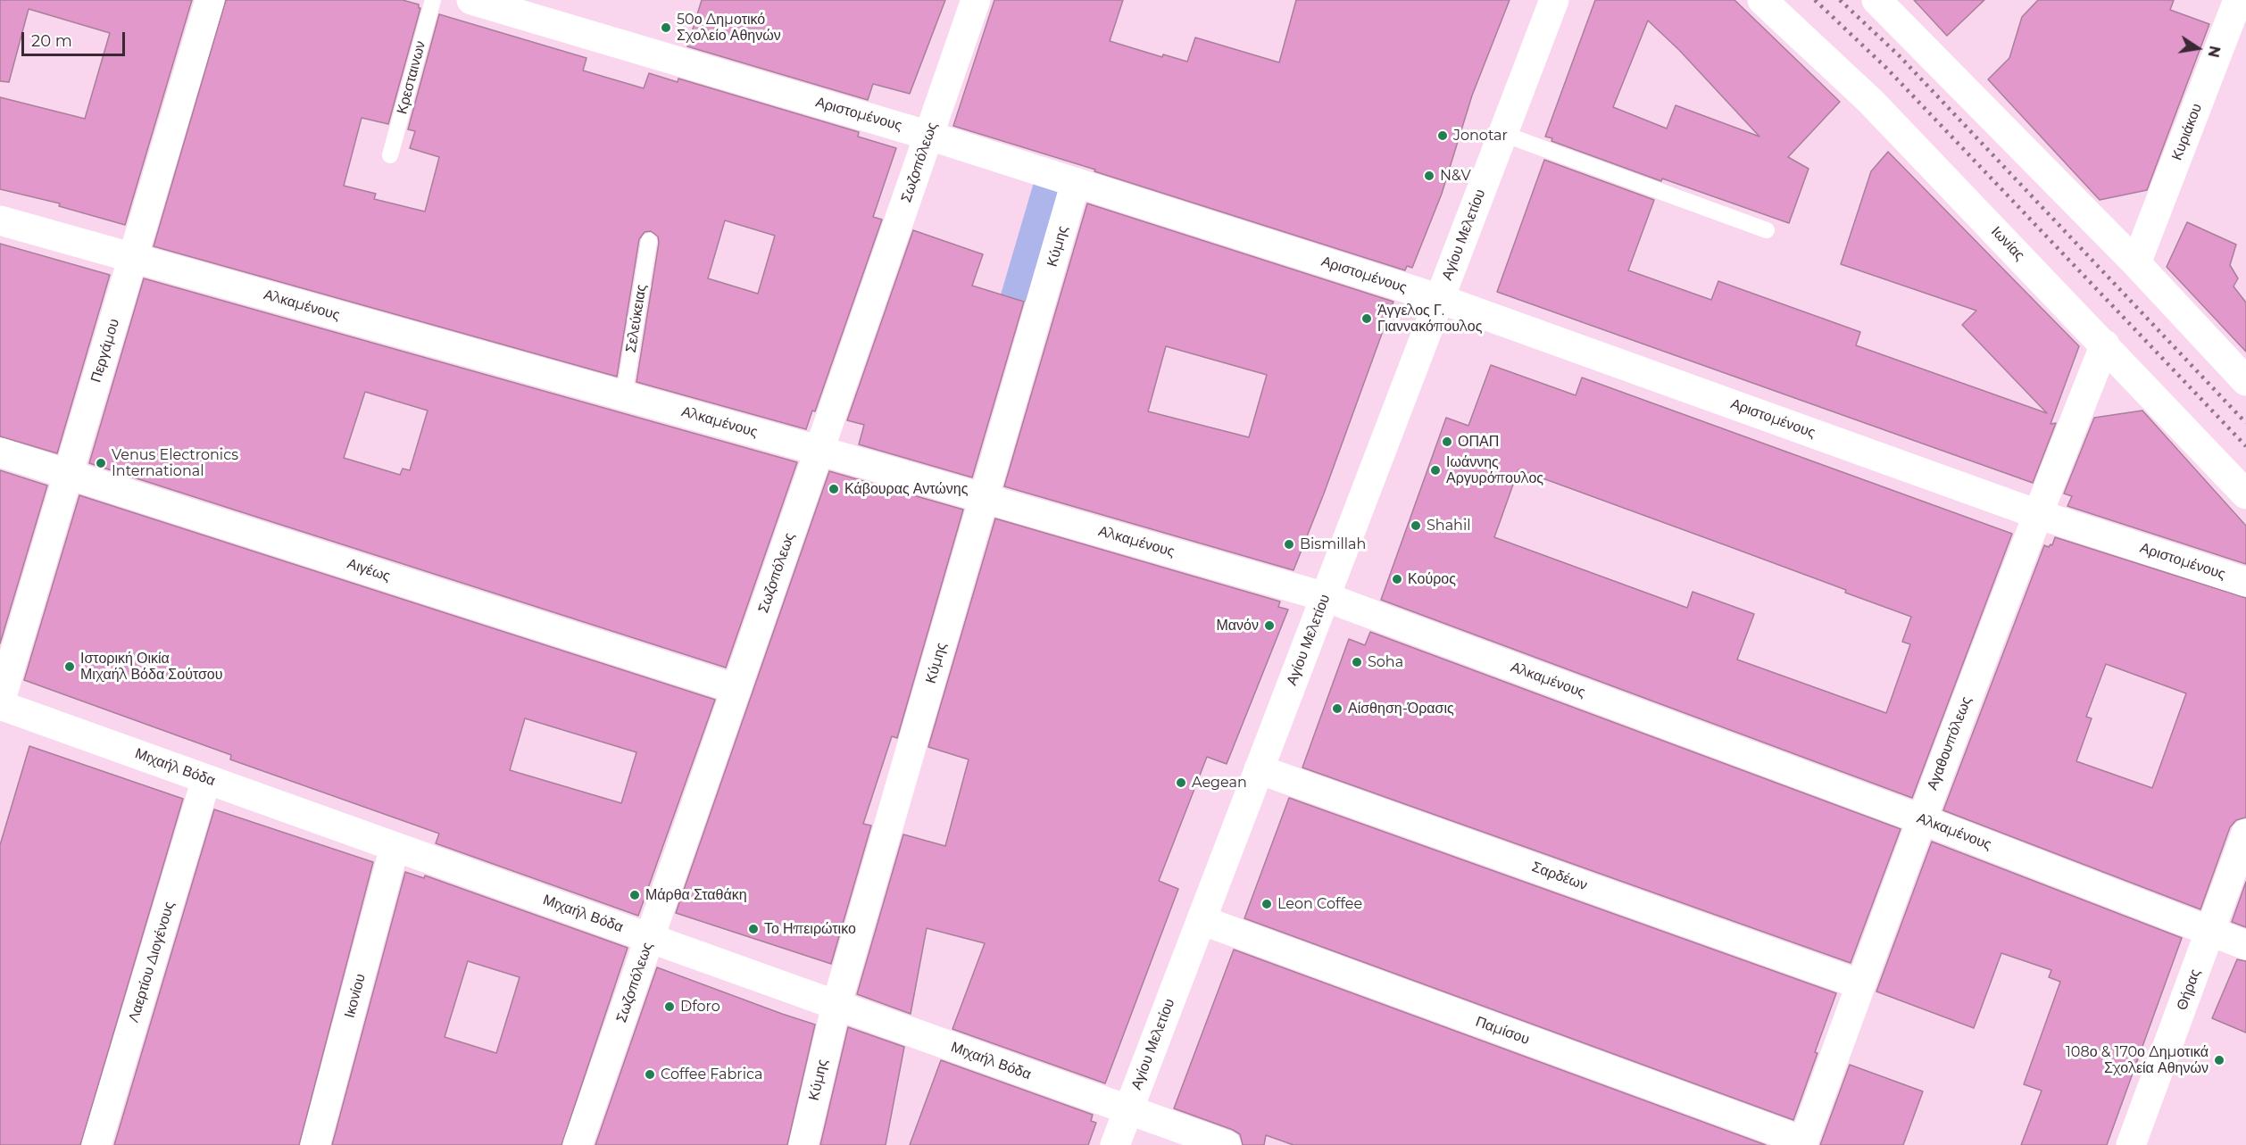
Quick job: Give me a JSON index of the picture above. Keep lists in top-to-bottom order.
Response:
{
  "streets": {
    "street": [
      "Αριστομένους",
      "Κυριάκου",
      "Σωζοπόλεως",
      "Αγίου Μελετίου",
      "Ιωνίας",
      "Κύμης",
      "Αλκαμένους",
      "Περγάμου",
      "Αιγέως",
      "Αγαθουπόλεως",
      "Μιχαήλ Βόδα",
      "Σαρδέων",
      "Λαερτίου Διογένους",
      "Θήρας",
      "Ικονίου",
      "Παμίσου"
    ],
    "lane": ["Κρεσταινων", "Σελεύκειας"]
  },
  "crossings": [
    ["Αριστομένους", "Σωζοπόλεως"],
    ["Αριστομένους", "Αγίου Μελετίου"],
    ["Αριστομένους", "Κύμης"],
    ["Αριστομένους", "Αγαθουπόλεως"],
    ["Σωζοπόλεως", "Αλκαμένους"],
    ["Σωζοπόλεως", "Αιγέως"],
    ["Σωζοπόλεως", "Μιχαήλ Βόδα"],
    ["Αγίου Μελετίου", "Αλκαμένους"],
    ["Αγίου Μελετίου", "Μιχαήλ Βόδα"],
    ["Αγίου Μελετίου", "Σαρδέων"],
    ["Αγίου Μελετίου", "Παμίσου"],
    ["Ιωνίας", "Αγαθουπόλεως"],
    ["Κύμης", "Αλκαμένους"],
    ["Κύμης", "Μιχαήλ Βόδα"],
    ["Αλκαμένους", "Σελεύκειας"],
    ["Αλκαμένους", "Περγάμου"],
    ["Αλκαμένους", "Αγαθουπόλεως"],
    ["Αλκαμένους", "Θήρας"],
    ["Περγάμου", "Αιγέως"],
    ["Περγάμου", "Μιχαήλ Βόδα"],
    ["Αγαθουπόλεως", "Σαρδέων"],
    ["Αγαθουπόλεως", "Παμίσου"],
    ["Μιχαήλ Βόδα", "Λαερτίου Διογένους"],
    ["Μιχαήλ Βόδα", "Ικονίου"]
  ],
  "places": [
    "50ο Δημοτικό Σχολείο Αθηνών",
    "Jonotar",
    "N&V",
    "Άγγελος Γ. Γιαννακόπουλος",
    "ΟΠΑΠ",
    "Venus Electronics International",
    "Ιωάννης Αργυρόπουλος",
    "Κάβουρας Αντώνης",
    "Shahil",
    "Bismillah",
    "Κούρος",
    "Μανόν",
    "Soha",
    "Ιστορική Οικία Μιχαήλ Βόδα Σούτσου",
    "Αίσθηση-Όρασις",
    "Aegean",
    "Μάρθα Σταθάκη",
    "Leon Coffee",
    "Το Ηπειρώτικο",
    "Dforo",
    "108ο & 170ο Δημοτικά Σχολεία Αθηνών",
    "Coffee Fabrica"
  ],
  "scale_bar": "20 m",
  "north": "right"
}
